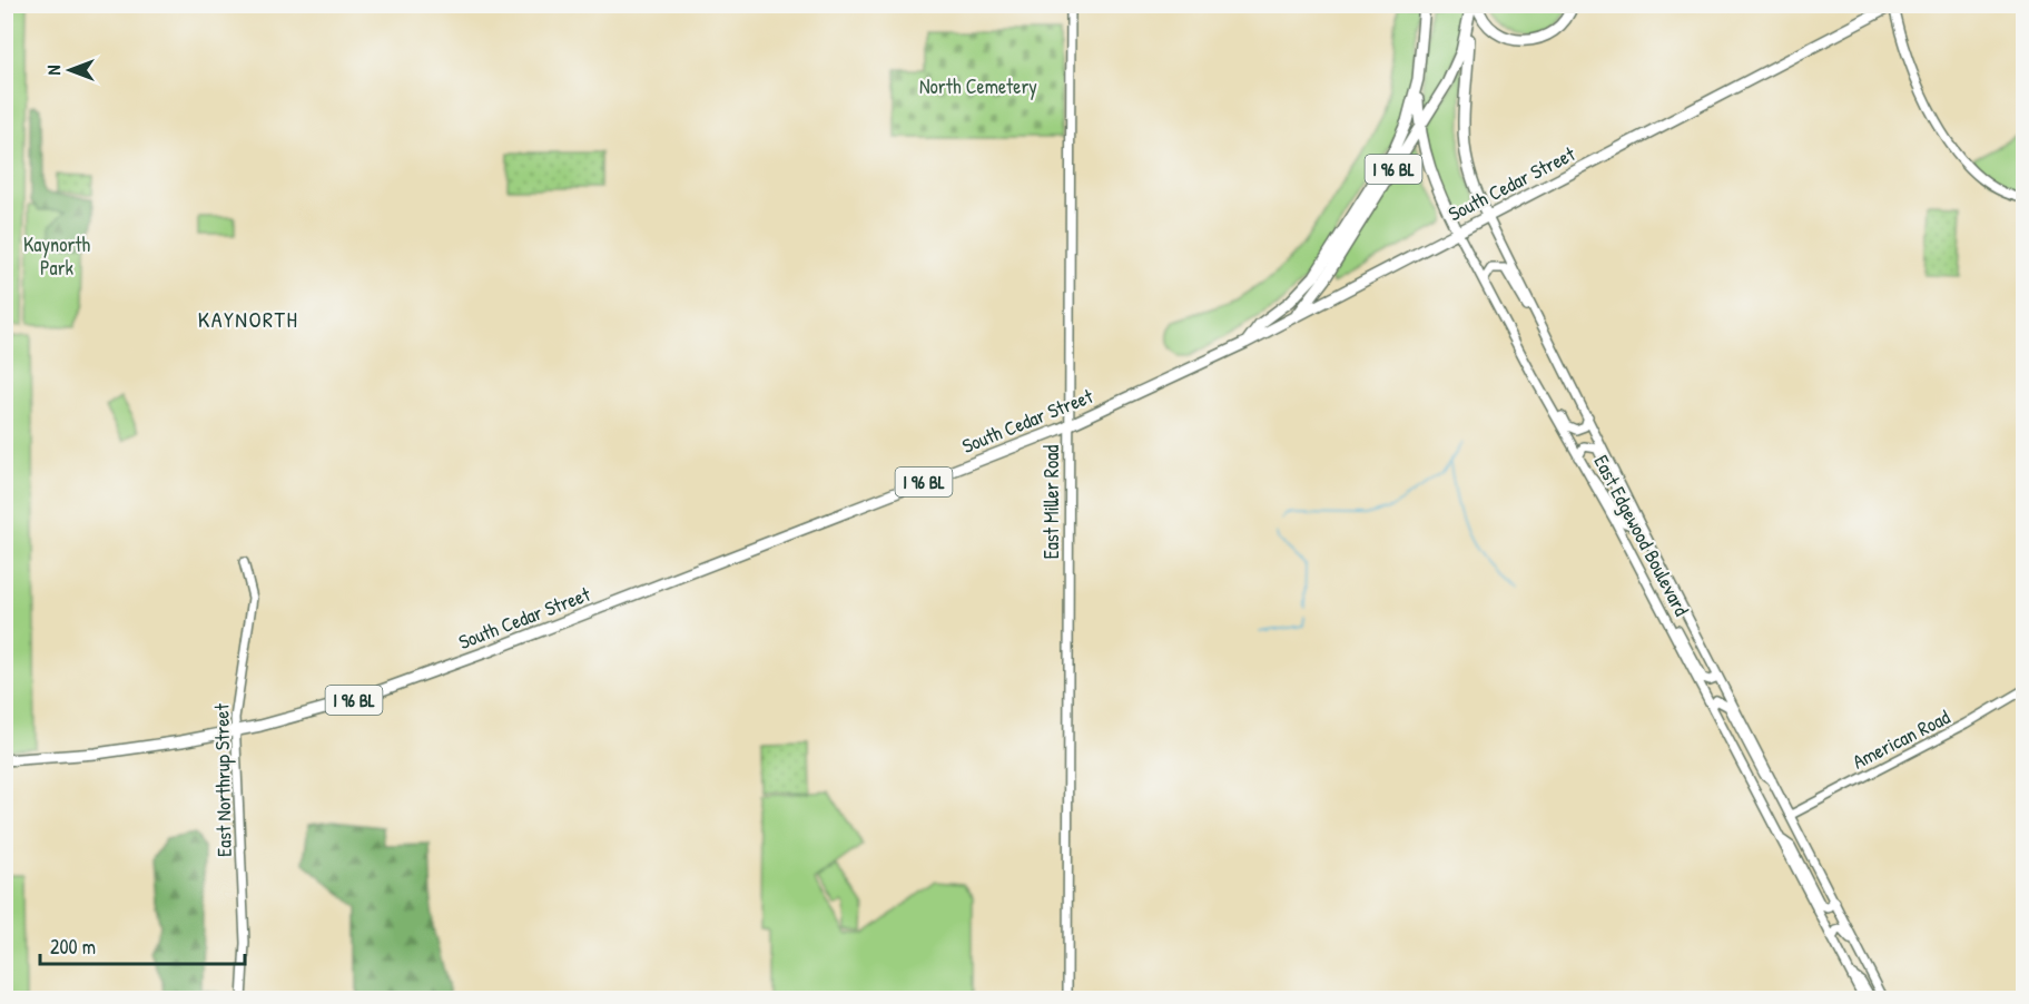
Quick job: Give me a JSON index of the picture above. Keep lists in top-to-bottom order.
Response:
{
  "streets": {
    "main road": ["I 96 BL", "South Cedar Street", "East Edgewood Boulevard"],
    "street": ["East Miller Road", "American Road", "East Northrup Street"]
  },
  "crossings": [
    ["I 96 BL", "South Cedar Street"],
    ["I 96 BL", "East Edgewood Boulevard"],
    ["South Cedar Street", "East Miller Road"],
    ["South Cedar Street", "East Edgewood Boulevard"],
    ["South Cedar Street", "East Northrup Street"],
    ["East Edgewood Boulevard", "American Road"]
  ],
  "districts": ["KAYNORTH"],
  "parks": ["North Cemetery", "Kaynorth Park"],
  "scale_bar": "200 m",
  "north": "left"
}
